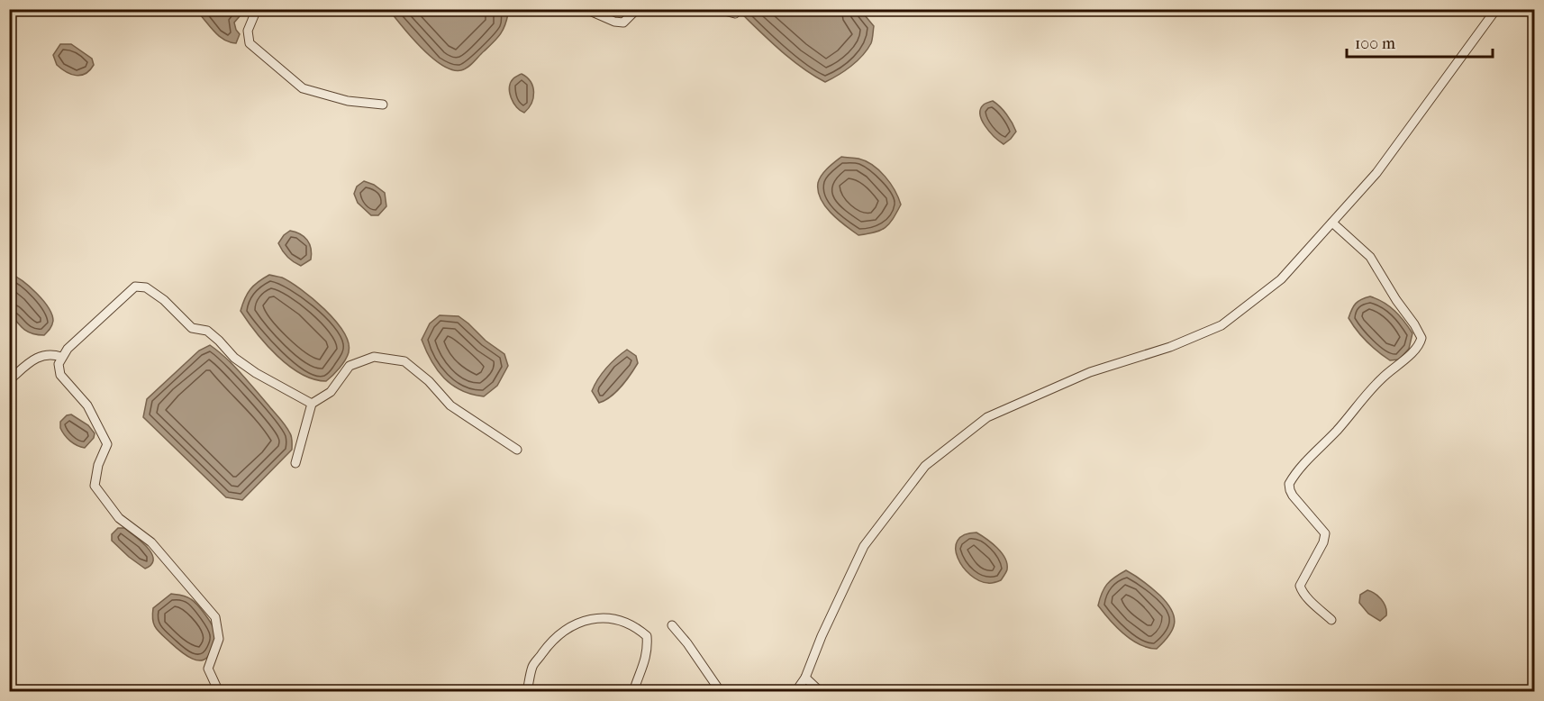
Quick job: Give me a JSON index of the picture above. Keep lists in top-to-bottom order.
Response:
{
  "scale_bar": "100 m"
}
